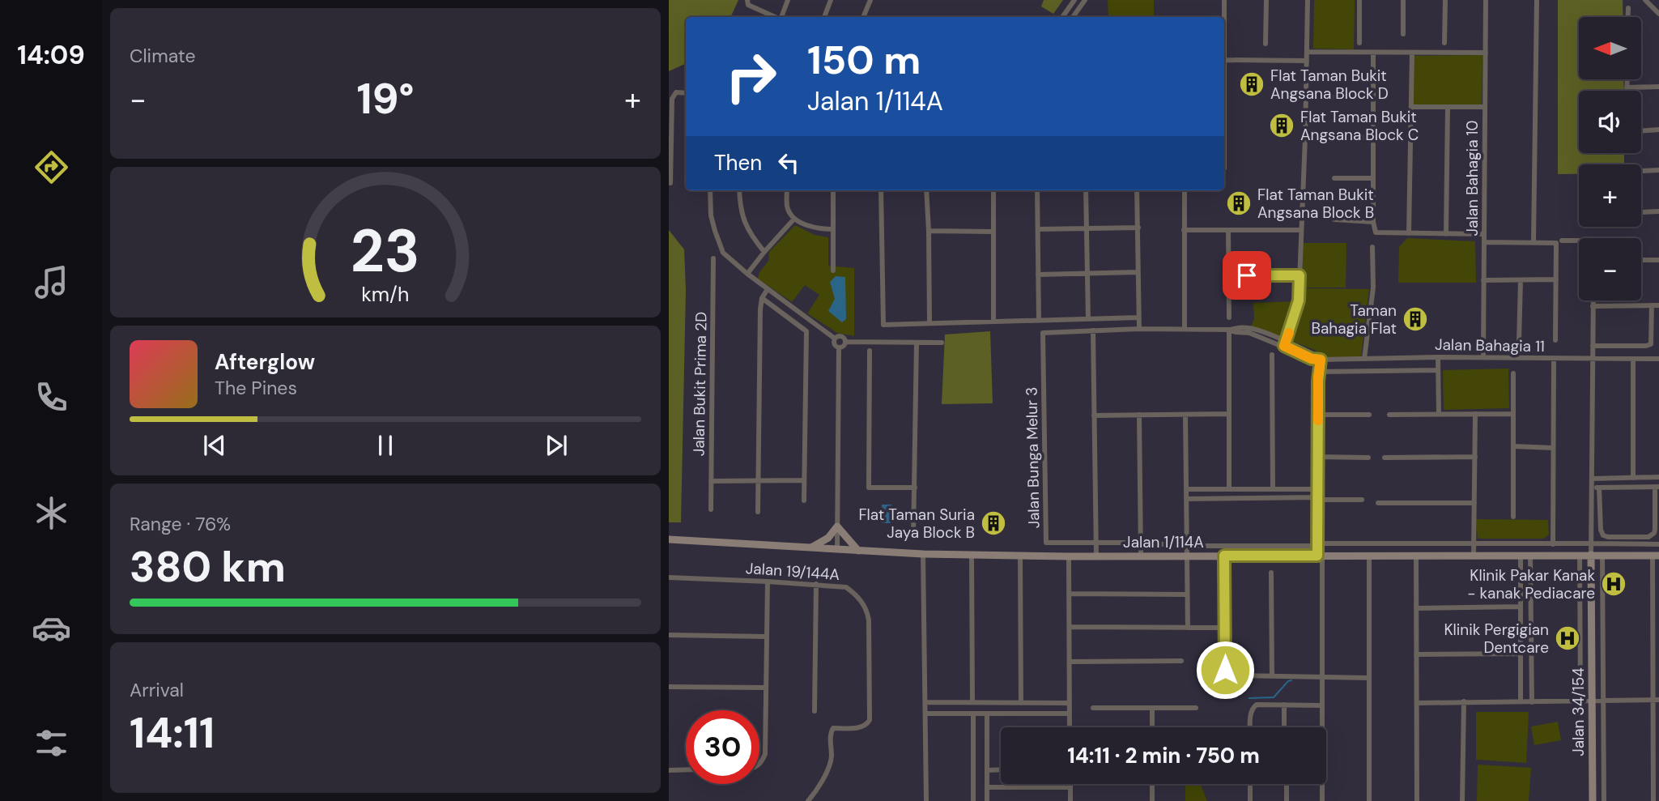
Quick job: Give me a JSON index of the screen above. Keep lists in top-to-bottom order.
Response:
{
  "streets": {
    "street": [
      "Jalan Bahagia 10",
      "Jalan Bahagia 11",
      "Jalan Bukit Prima 2D",
      "Jalan Bunga Melur 3",
      "Jalan 1/114A",
      "Jalan 19/144A",
      "Jalan 34/154"
    ]
  },
  "crossings": [
    ["Jalan Bahagia 10", "Jalan Bahagia 11"],
    ["Jalan 1/114A", "Jalan 34/154"]
  ],
  "places": {
    "building": [
      "Flat Taman Bukit Angsana Block D",
      "Flat Taman Bukit Angsana Block C",
      "Flat Taman Bukit Angsana Block B",
      "Taman Bahagia Flat",
      "Flat Taman Suria Jaya Block B"
    ],
    "hospital": ["Klinik Pakar Kanak - kanak Pediacare", "Klinik Pergigian Dentcare"]
  },
  "north": "left",
  "page": {
    "tabs": "14:09",
    "tile": [
      "Climate",
      ["Range · 76%", "380 km"],
      ["Arrival", "14:11"]
    ],
    "map_buttons": ["+", "−"],
    "turn": ["150 m", "Jalan 1/114A"],
    "heat": ["−", "19°", "+"],
    "then": "Then",
    "song": ["Afterglow", "The Pines"],
    "limit": "30",
    "trip": "14:11 · 2 min · 750 m",
    "gauge": ["23", "km/h"]
  }
}
